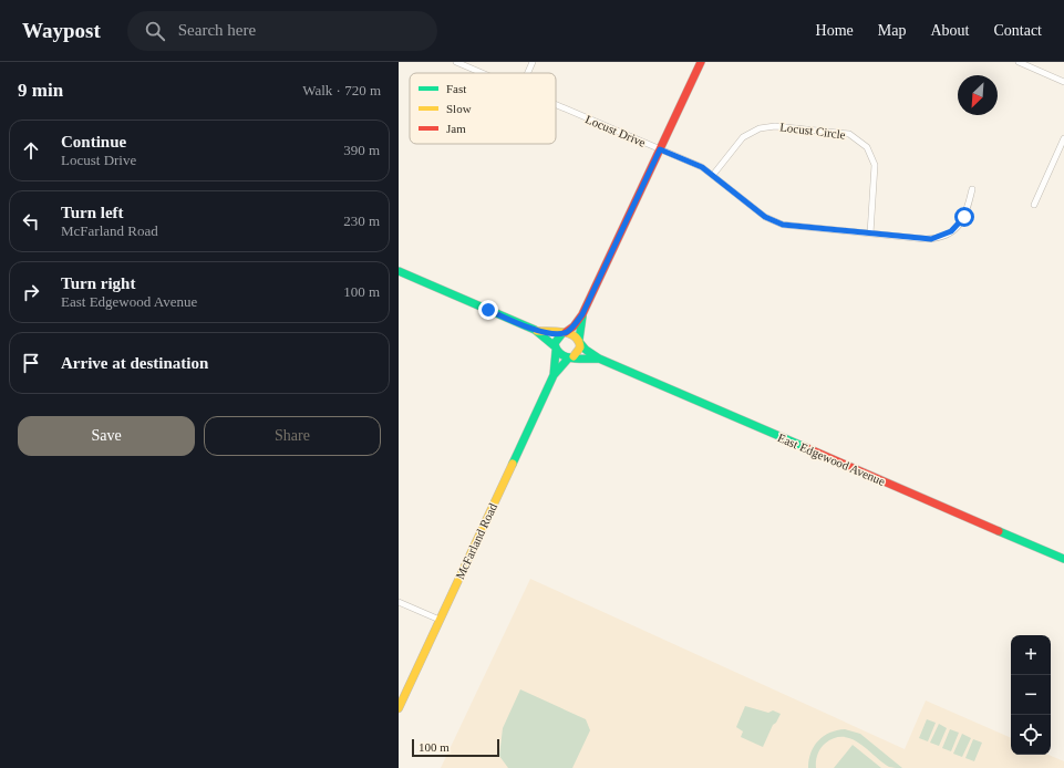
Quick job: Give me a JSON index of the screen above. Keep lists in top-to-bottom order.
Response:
{
  "streets": {
    "main road": ["East Edgewood Avenue", "McFarland Road"],
    "street": ["Locust Drive", "Locust Circle"]
  },
  "crossings": [
    ["Locust Drive", "Locust Circle"],
    ["East Edgewood Avenue", "McFarland Road"]
  ],
  "legend": ["Fast", "Slow", "Jam"],
  "scale_bar": "100 m",
  "north": "bottom left",
  "page": {
    "header": "Waypost",
    "search": "Search here",
    "nav": [
      "Home",
      "Map",
      "About",
      "Contact"
    ],
    "heading": ["9 min", "Walk · 720 m"],
    "list": [
      ["Continue", "Locust Drive", "390 m"],
      ["Turn left", "McFarland Road", "230 m"],
      ["Turn right", "East Edgewood Avenue", "100 m"],
      "Arrive at destination"
    ],
    "buttons": ["Save", "Share"],
    "map_buttons": ["+", "−"],
    "scale": "100 m"
  }
}
